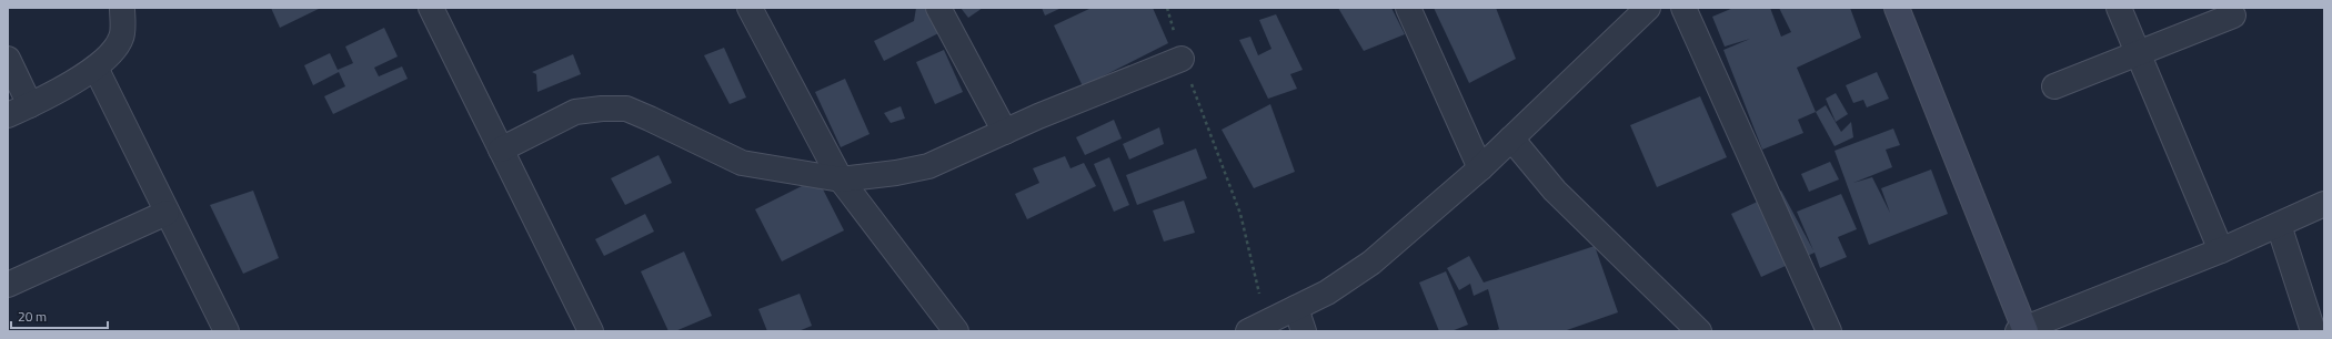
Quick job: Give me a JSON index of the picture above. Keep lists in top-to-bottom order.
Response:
{
  "scale_bar": "20 m"
}
